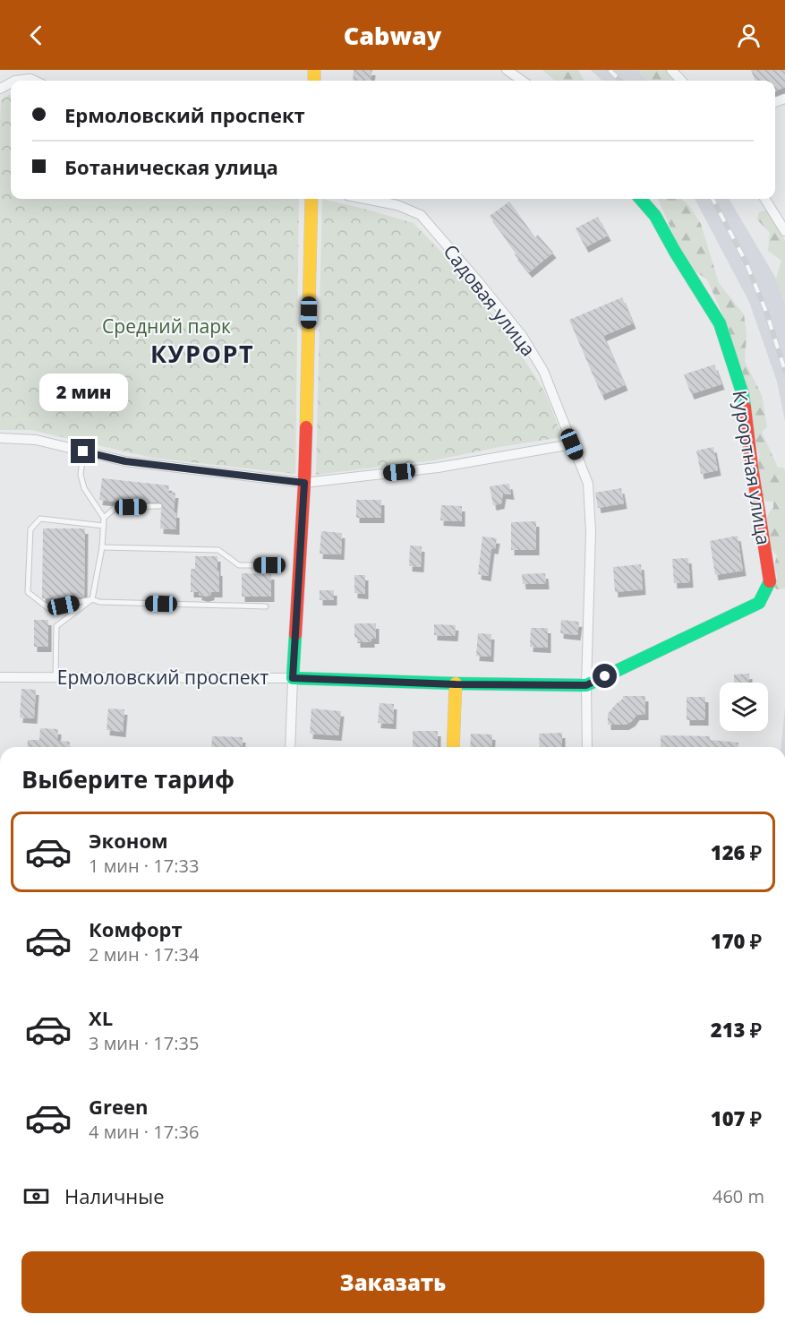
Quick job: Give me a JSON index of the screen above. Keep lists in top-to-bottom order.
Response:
{
  "streets": {
    "street": ["Садовая улица", "Курортная улица", "Ермоловский проспект"]
  },
  "crossings": [
    ["Садовая улица", "Ермоловский проспект"],
    ["Курортная улица", "Ермоловский проспект"]
  ],
  "districts": ["КУРОРТ"],
  "parks": ["Средний парк"],
  "page": {
    "header": "Cabway",
    "banner": ["Ермоловский проспект", "Ботаническая улица"],
    "bubble": "2 мин",
    "heading": "Выберите тариф",
    "list": [
      {
        "name": "Эконом",
        "note": "1 мин · 17:33",
        "value": "126 ₽"
      },
      {
        "name": "Комфорт",
        "note": "2 мин · 17:34",
        "value": "170 ₽"
      },
      {
        "name": "XL",
        "note": "3 мин · 17:35",
        "value": "213 ₽"
      },
      {
        "name": "Green",
        "note": "4 мин · 17:36",
        "value": "107 ₽"
      }
    ],
    "pay": ["Наличные", "460 m"],
    "buttons": "Заказать"
  }
}
